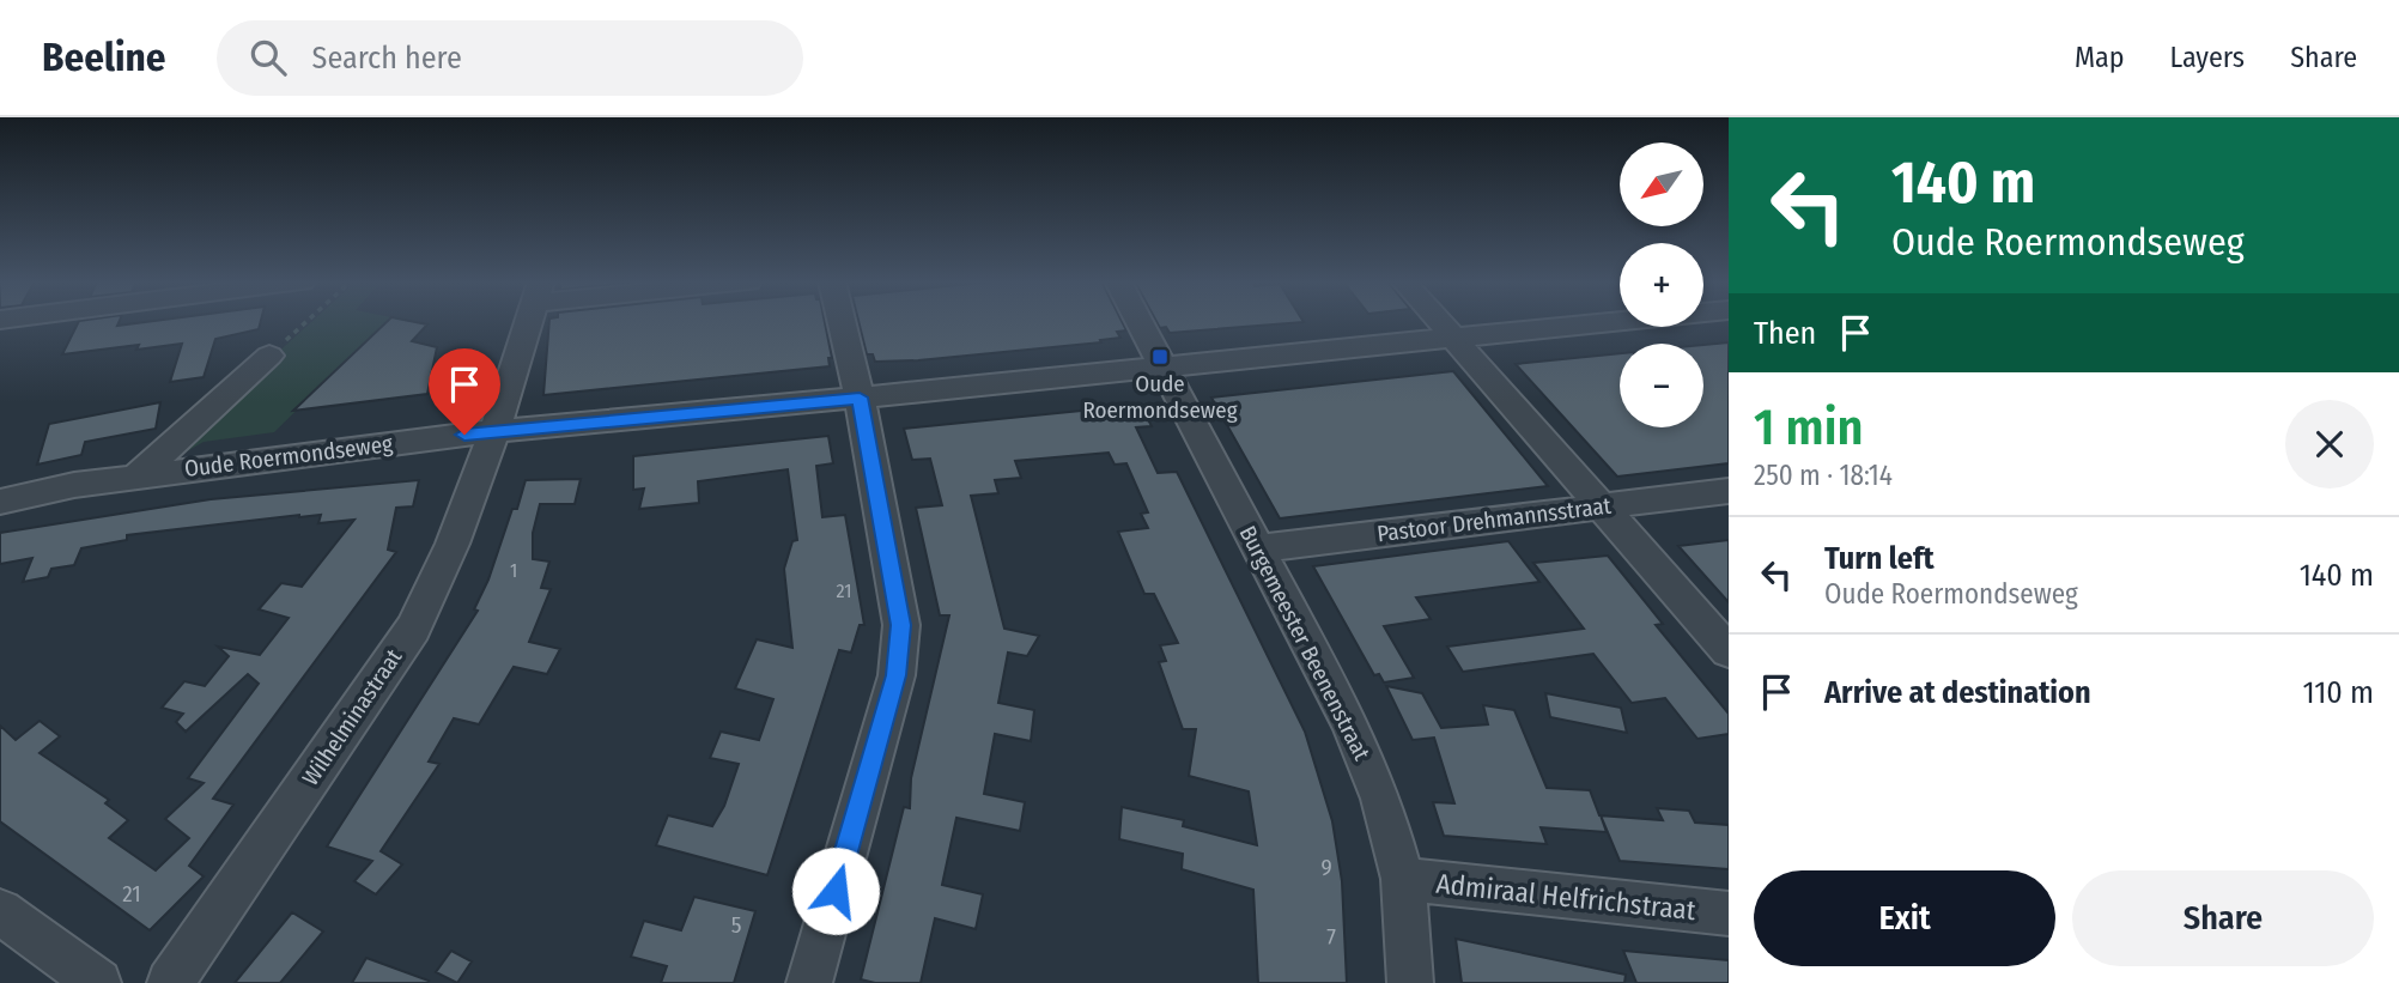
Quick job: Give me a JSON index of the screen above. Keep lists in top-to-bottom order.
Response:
{
  "streets": {
    "street": [
      "Oude Roermondseweg",
      "Pastoor Drehmannsstraat",
      "Burgemeester Beenenstraat",
      "Wilhelminastraat",
      "Admiraal Helfrichstraat"
    ]
  },
  "crossings": [
    ["Oude Roermondseweg", "Burgemeester Beenenstraat"],
    ["Oude Roermondseweg", "Wilhelminastraat"],
    ["Pastoor Drehmannsstraat", "Burgemeester Beenenstraat"],
    ["Burgemeester Beenenstraat", "Admiraal Helfrichstraat"]
  ],
  "places": {
    "transit": ["Oude Roermondseweg"]
  },
  "house_numbers": [
    "1",
    "21",
    "9",
    "21",
    "5",
    "7"
  ],
  "north": "bottom left",
  "page": {
    "header": "Beeline",
    "search": "Search here",
    "nav": ["Map", "Layers", "Share"],
    "turn": ["140 m", "Oude Roermondseweg"],
    "map_buttons": ["+", "−"],
    "then": "Then",
    "heading": ["1 min", "250 m · 18:14"],
    "list": [
      {
        "name": "Turn left",
        "note": "Oude Roermondseweg",
        "value": "140 m"
      },
      {
        "name": "Arrive at destination",
        "value": "110 m"
      }
    ],
    "buttons": ["Exit", "Share"]
  }
}
